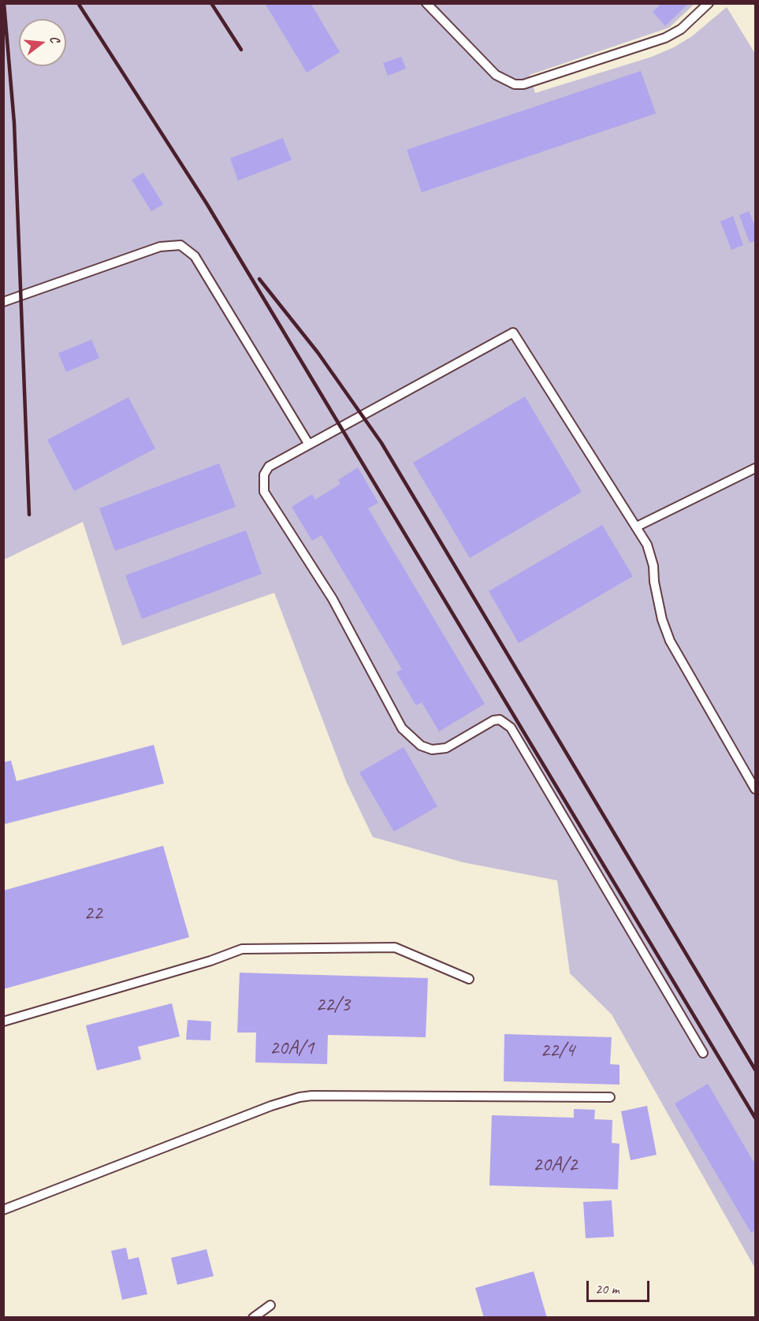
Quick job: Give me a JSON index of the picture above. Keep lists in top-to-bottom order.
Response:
{
  "house_numbers": [
    "22",
    "22/3",
    "20А/1",
    "22/4",
    "20А/2"
  ],
  "scale_bar": "20 m",
  "north": "right"
}
